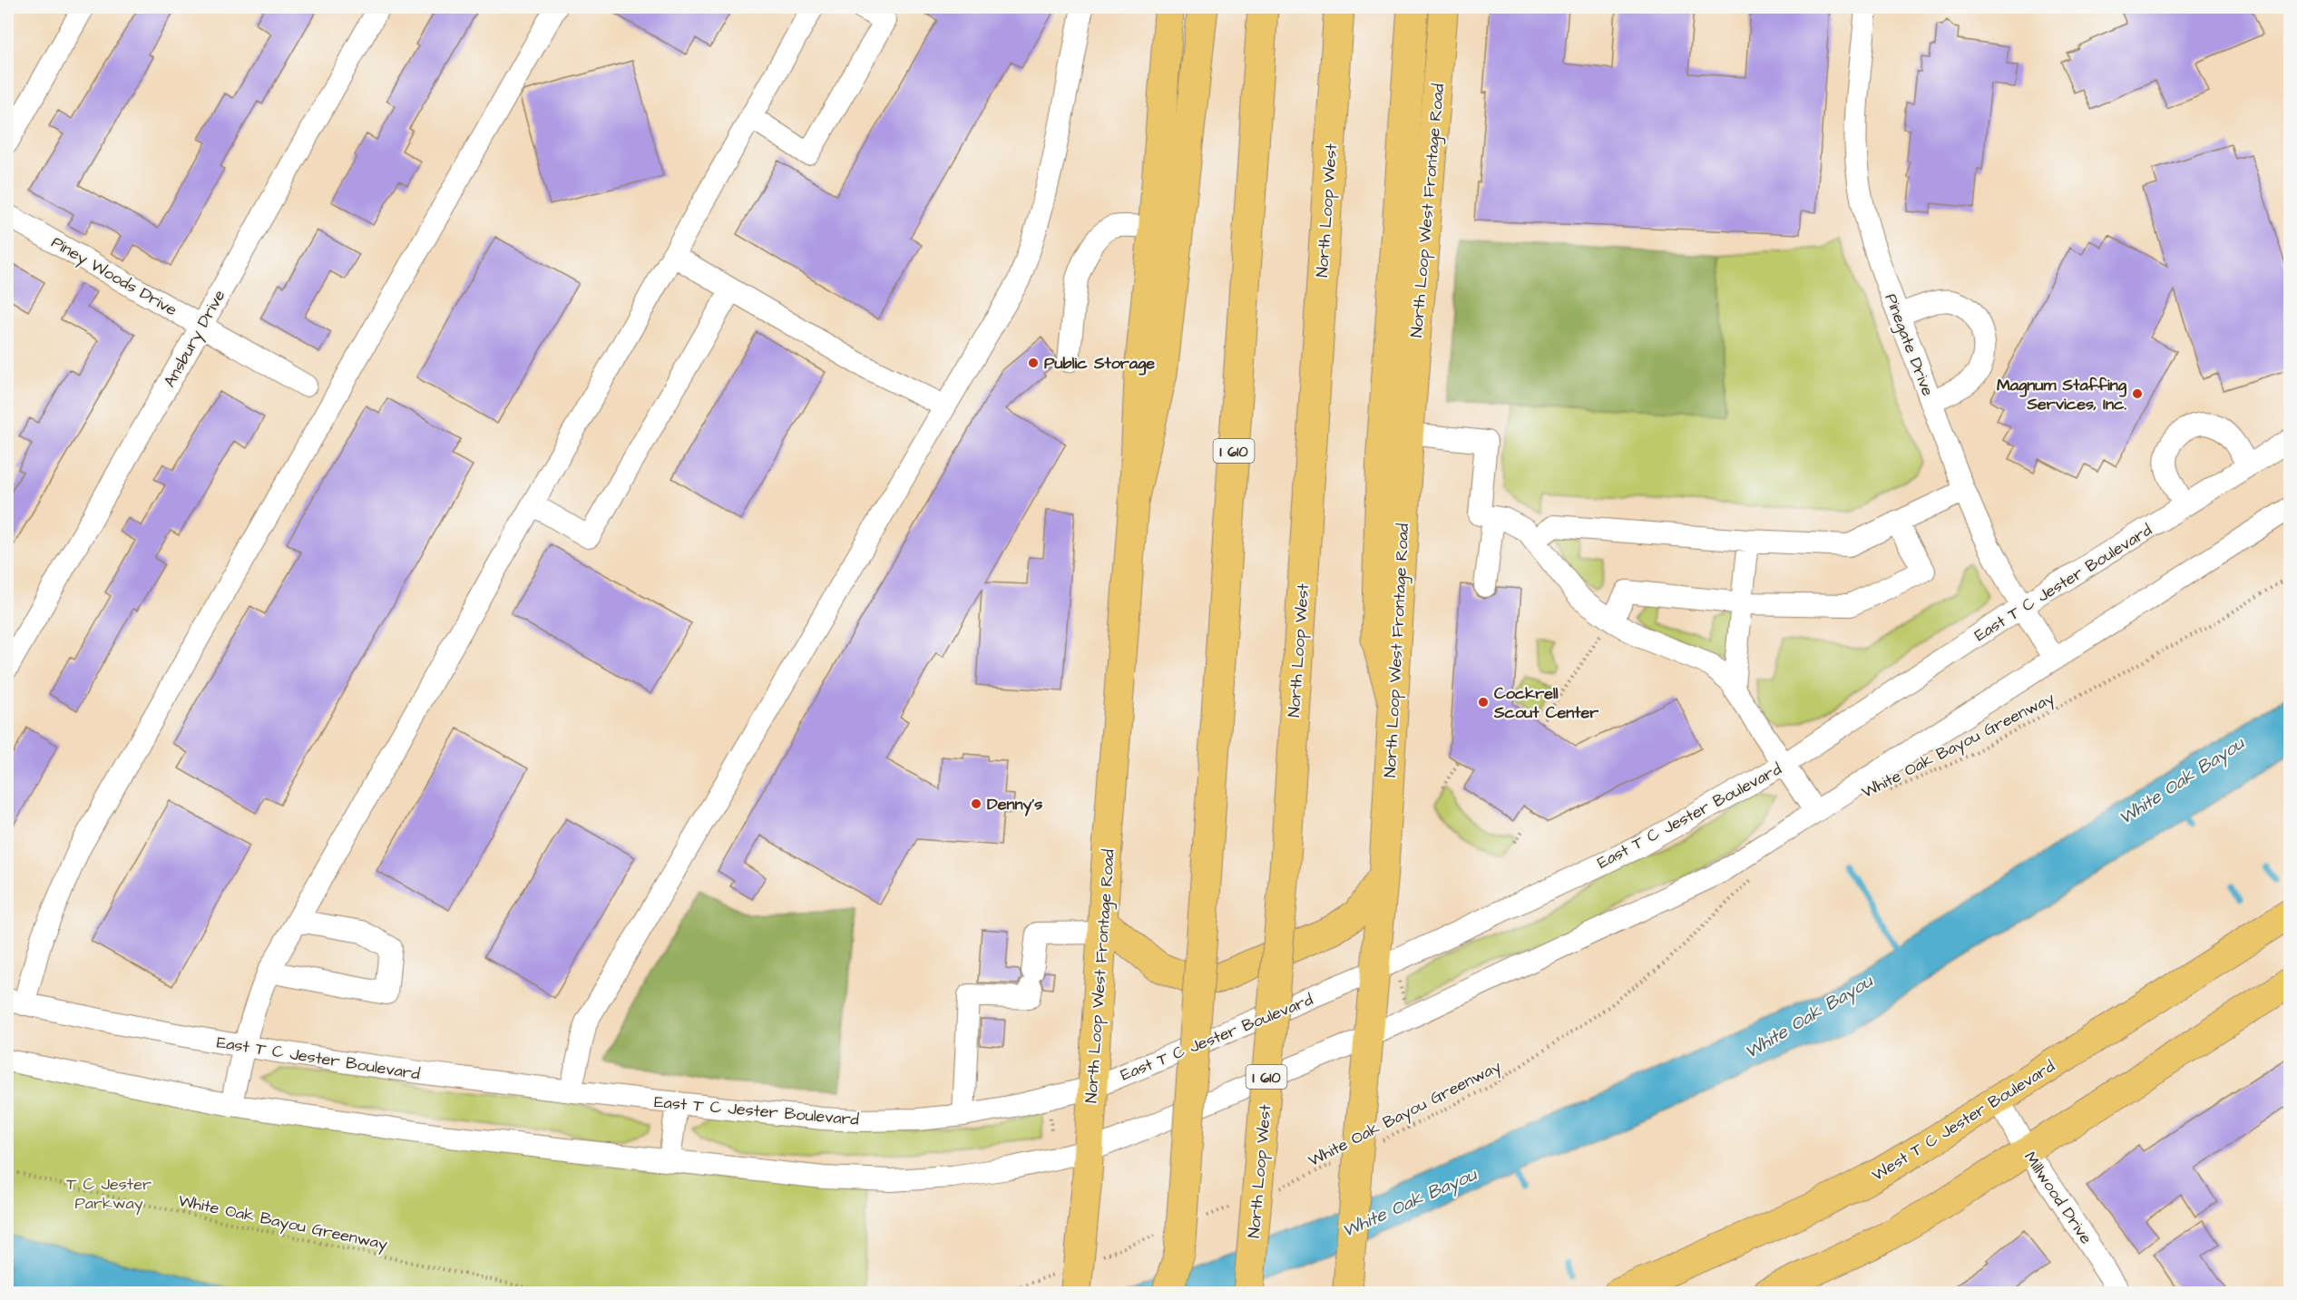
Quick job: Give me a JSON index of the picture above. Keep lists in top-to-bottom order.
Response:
{
  "streets": {
    "highway": ["North Loop West", "I 610"],
    "main road": ["North Loop West Frontage Road", "West T C Jester Boulevard"],
    "street": [
      "Piney Woods Drive",
      "Ansbury Drive",
      "Pinegate Drive",
      "East T C Jester Boulevard",
      "Millwood Drive"
    ],
    "path": ["White Oak Bayou Greenway"]
  },
  "crossings": [
    ["North Loop West Frontage Road", "East T C Jester Boulevard"],
    ["Piney Woods Drive", "Ansbury Drive"],
    ["Pinegate Drive", "East T C Jester Boulevard"],
    ["West T C Jester Boulevard", "Millwood Drive"]
  ],
  "water": ["White Oak Bayou"],
  "parks": ["T C Jester Parkway"],
  "places": [
    "Public Storage",
    "Magnum Staffing Services, Inc.",
    "Cockrell Scout Center",
    "Denny's"
  ]
}
